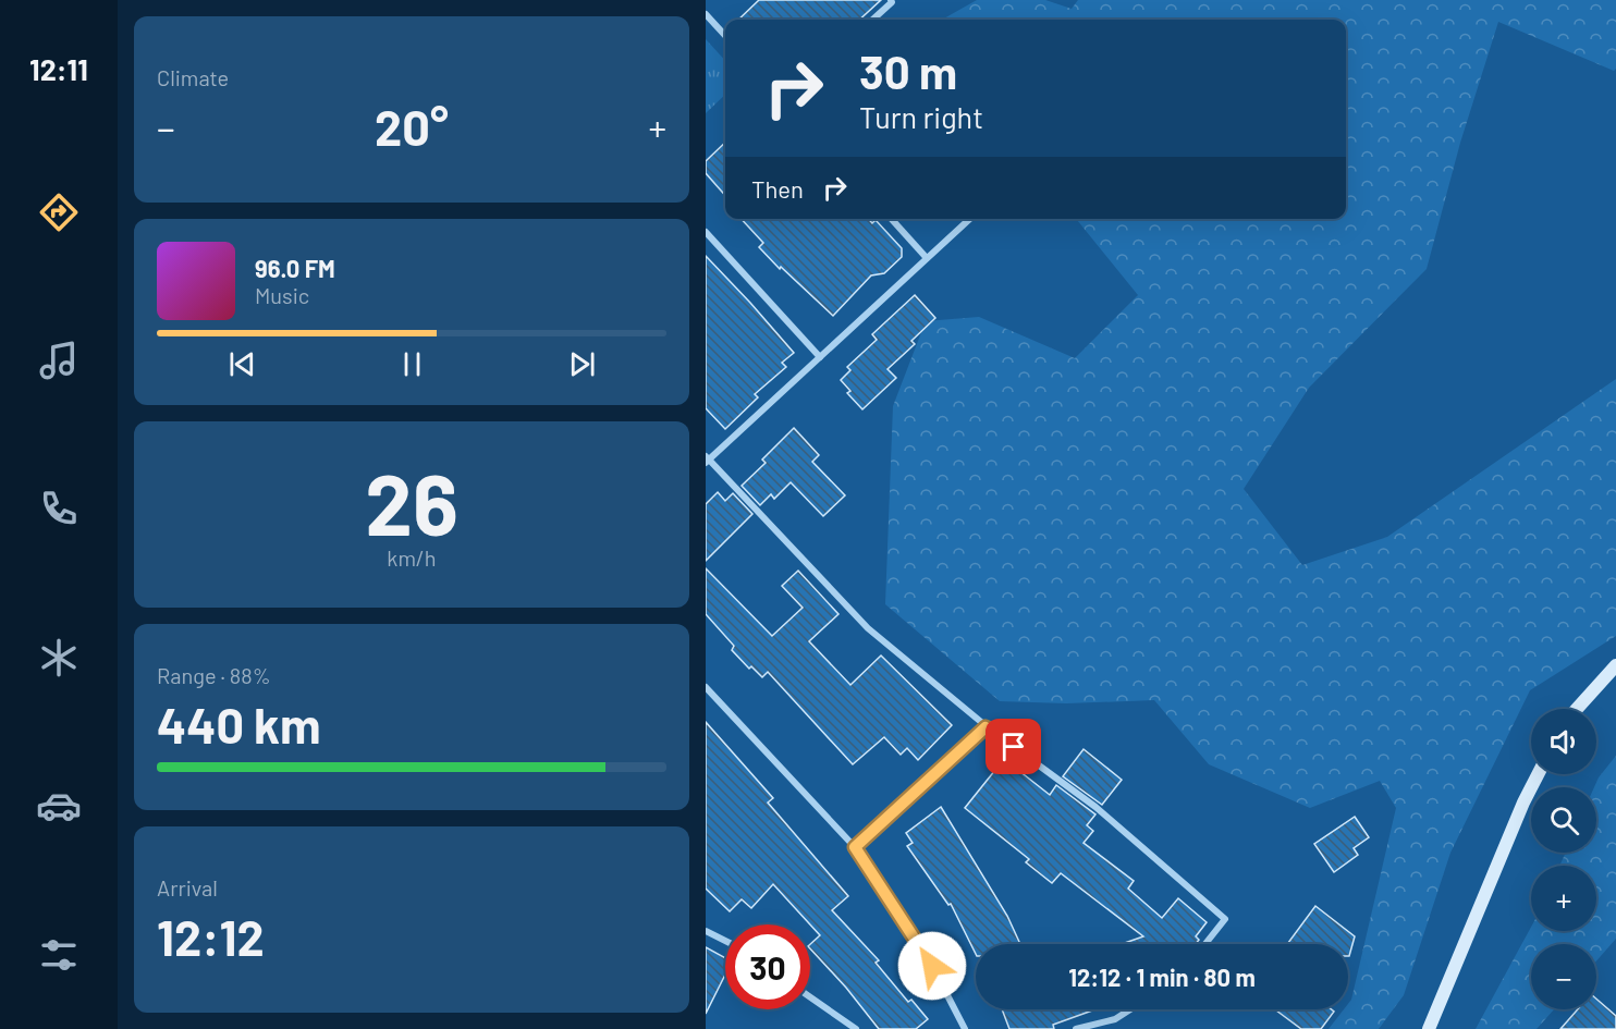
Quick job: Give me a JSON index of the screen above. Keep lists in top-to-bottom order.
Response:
{
  "page": {
    "tabs": "12:11",
    "tile": [
      "Climate",
      ["26", "km/h"],
      ["Range · 88%", "440 km"],
      ["Arrival", "12:12"]
    ],
    "turn": ["30 m", "Turn right"],
    "heat": ["−", "20°", "+"],
    "then": "Then",
    "song": ["96.0 FM", "Music"],
    "map_buttons": ["+", "−"],
    "limit": "30",
    "trip": "12:12 · 1 min · 80 m"
  }
}
